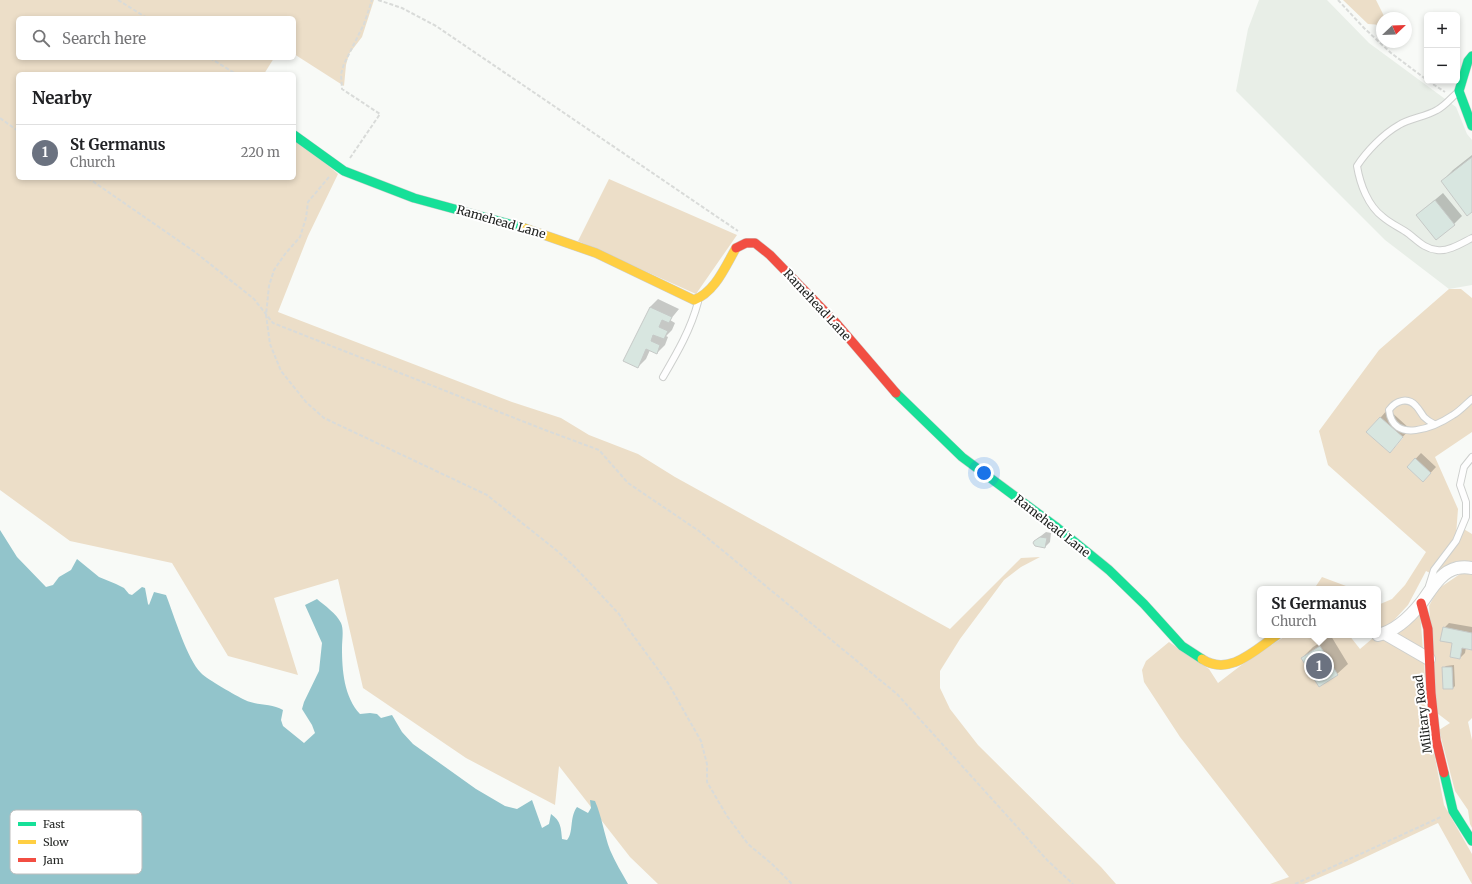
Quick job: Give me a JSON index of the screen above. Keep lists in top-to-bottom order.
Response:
{
  "streets": {
    "street": ["Ramehead Lane", "Military Road"]
  },
  "legend": ["Fast", "Slow", "Jam"],
  "north": "top right",
  "page": {
    "map_buttons": ["+", "−"],
    "search": "Search here",
    "heading": "Nearby",
    "list": [
      {
        "mark": "1",
        "name": "St Germanus",
        "note": "Church",
        "value": "220 m"
      }
    ],
    "popup": ["St Germanus", "Church"],
    "pins": "1"
  }
}
